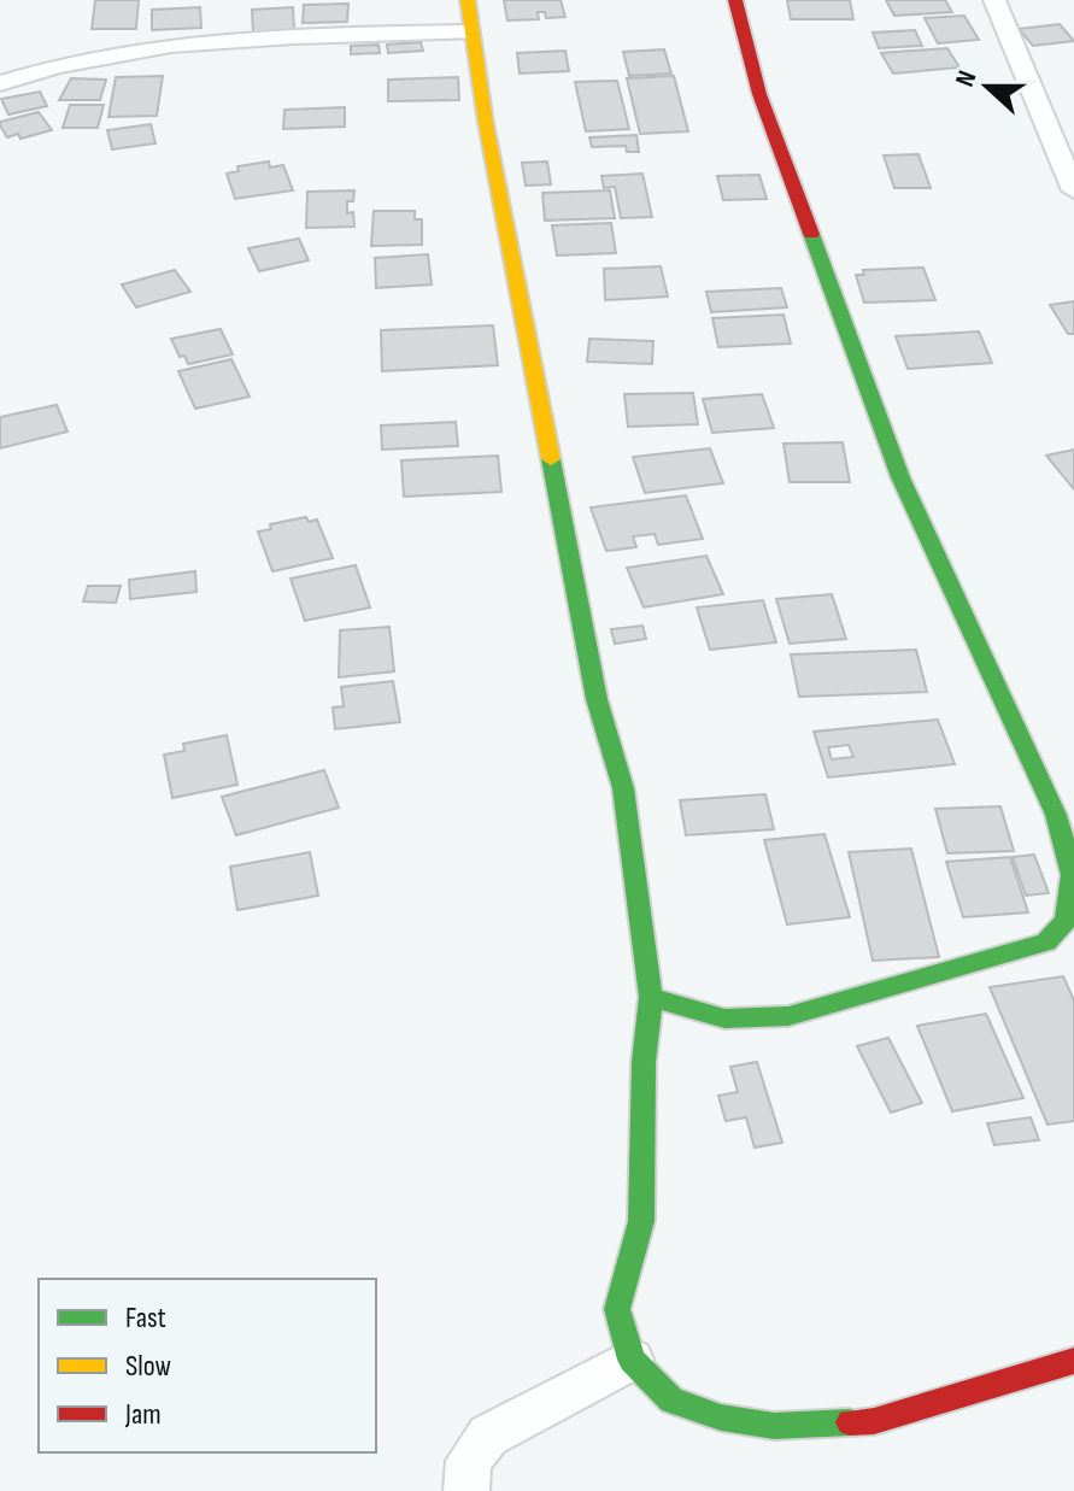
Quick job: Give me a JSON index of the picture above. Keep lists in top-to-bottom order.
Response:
{
  "legend": ["Fast", "Slow", "Jam"],
  "north": "left"
}
